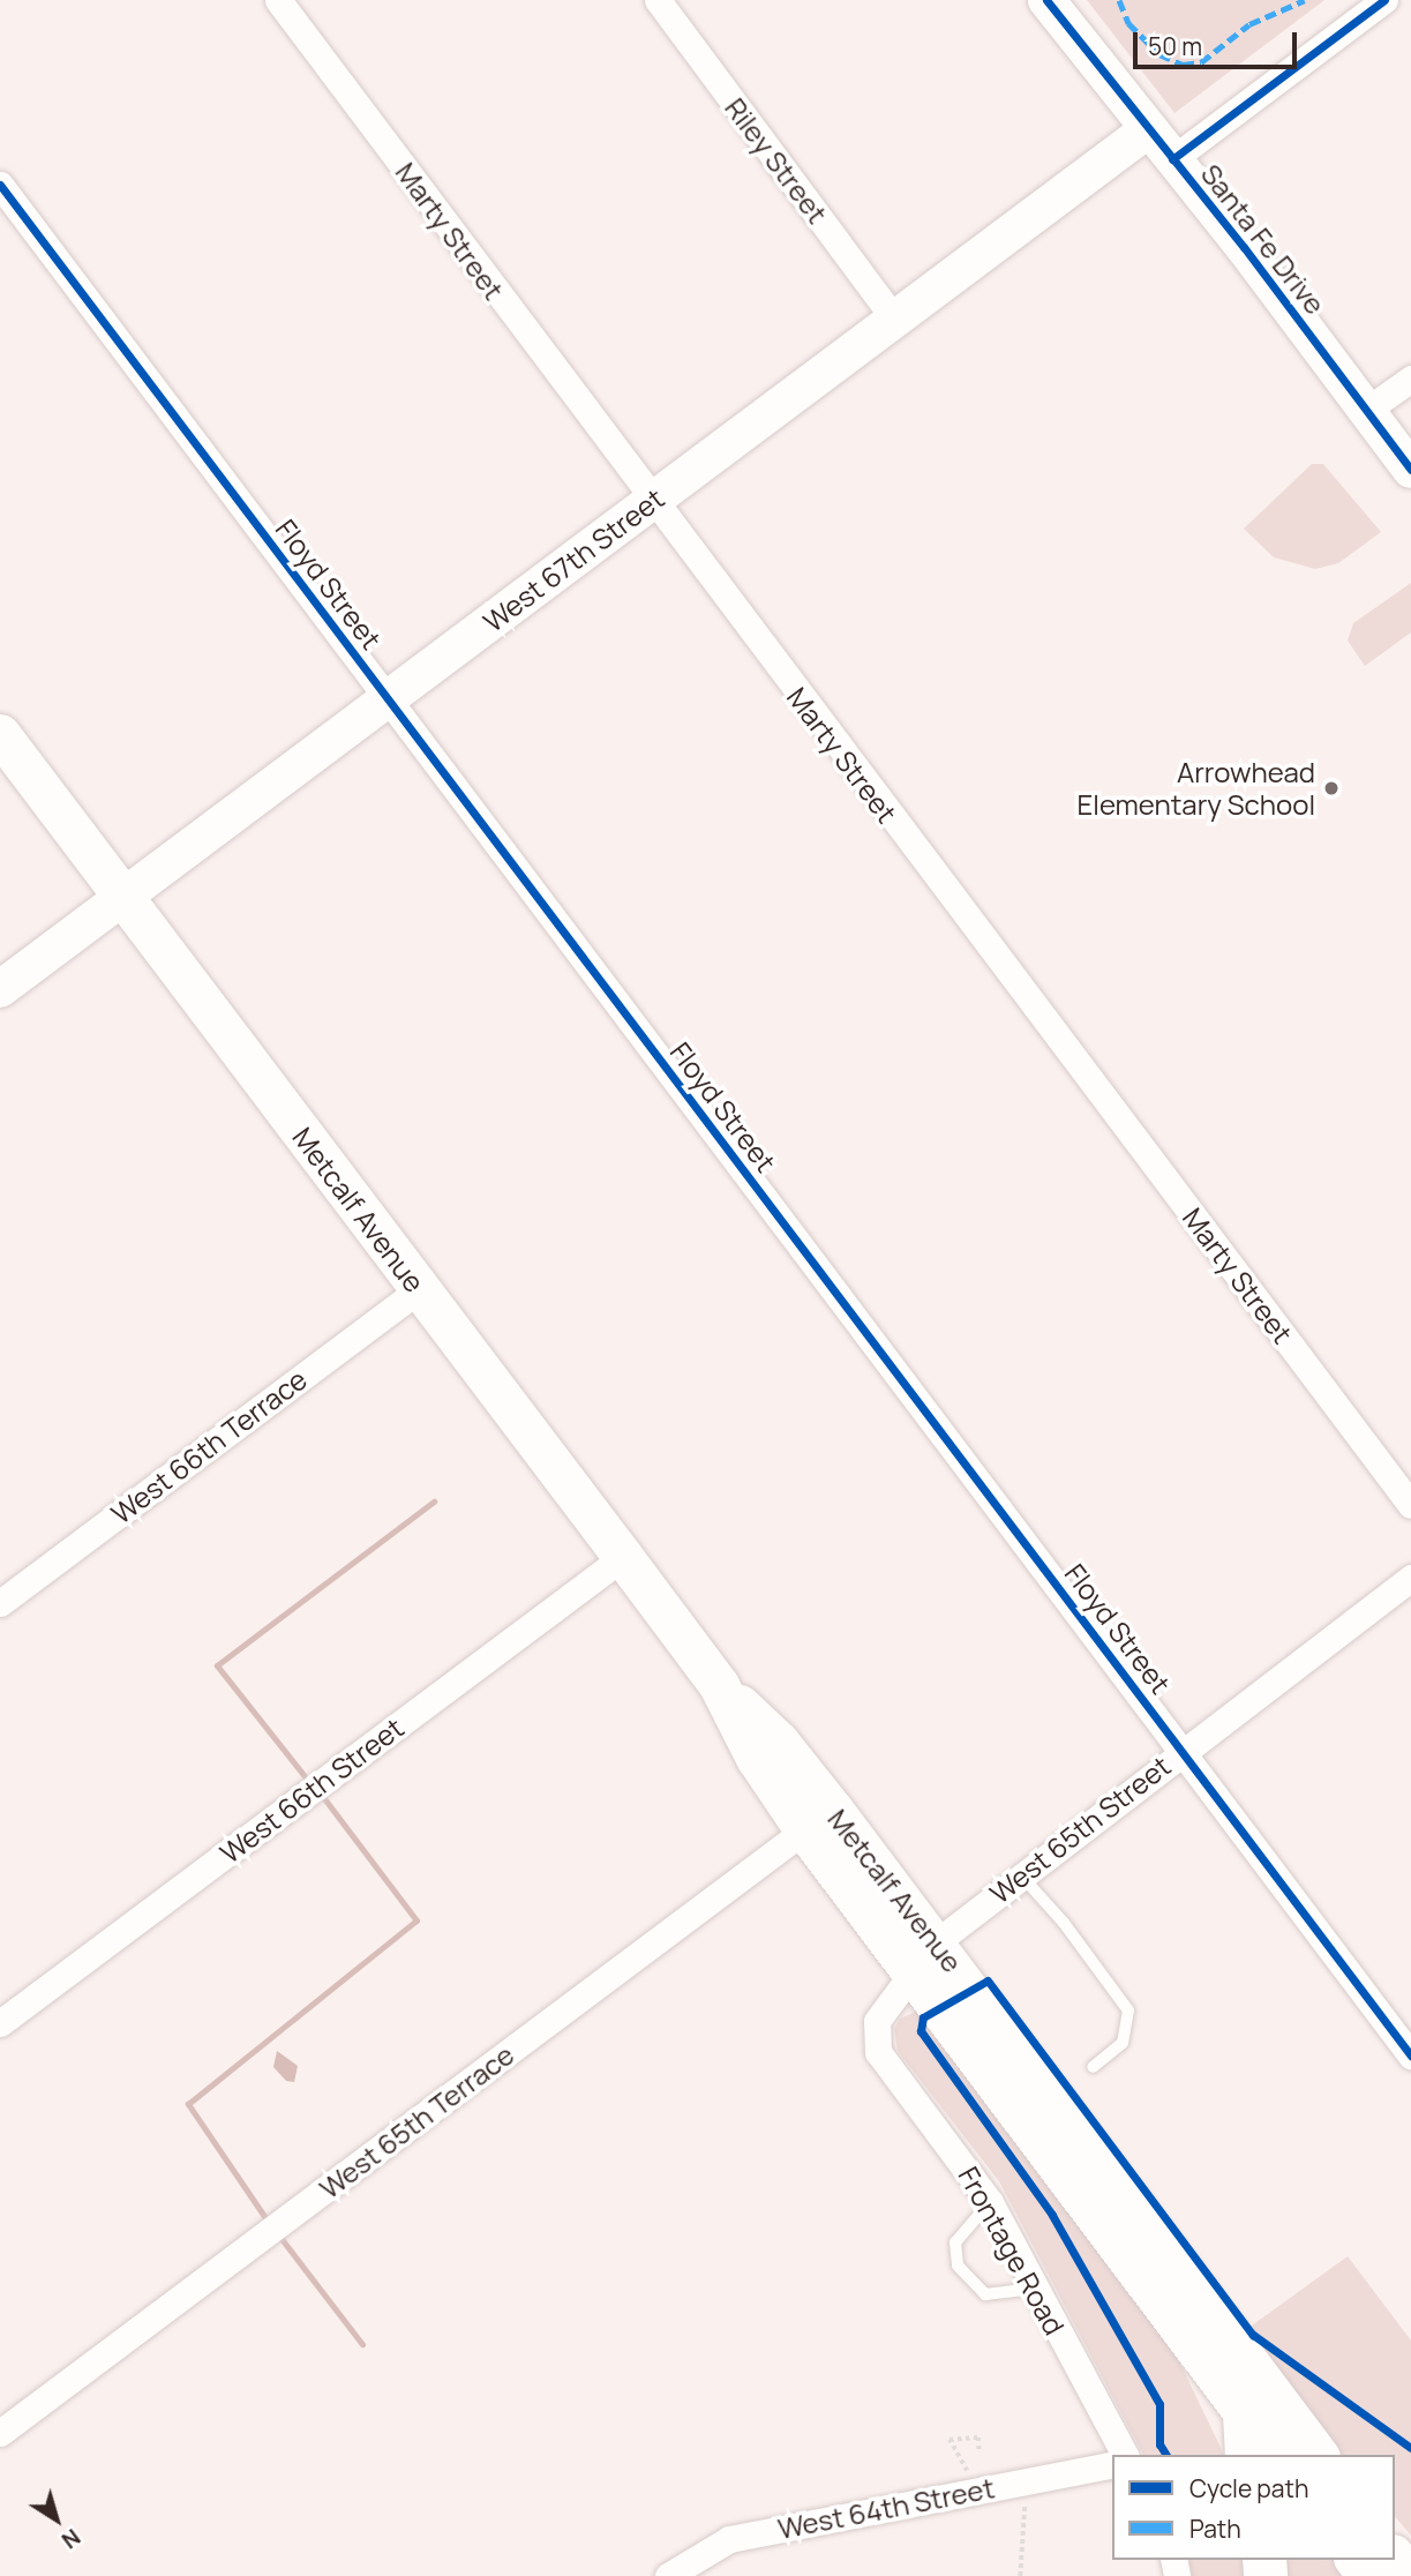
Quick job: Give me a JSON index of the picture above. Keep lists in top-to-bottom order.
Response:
{
  "streets": {
    "main road": ["Metcalf Avenue"],
    "street": [
      "Riley Street",
      "Marty Street",
      "Santa Fe Drive",
      "West 67th Street",
      "Floyd Street",
      "West 66th Terrace",
      "West 66th Street",
      "West 65th Street",
      "West 65th Terrace",
      "Frontage Road",
      "West 64th Street"
    ]
  },
  "crossings": [
    ["Riley Street", "West 67th Street"],
    ["Marty Street", "West 67th Street"],
    ["Santa Fe Drive", "West 67th Street"],
    ["West 67th Street", "Floyd Street"],
    ["West 67th Street", "Metcalf Avenue"],
    ["Floyd Street", "West 65th Street"],
    ["Metcalf Avenue", "West 66th Terrace"],
    ["Metcalf Avenue", "West 66th Street"],
    ["Metcalf Avenue", "West 65th Street"],
    ["Metcalf Avenue", "West 65th Terrace"],
    ["Metcalf Avenue", "Frontage Road"],
    ["West 65th Street", "Frontage Road"]
  ],
  "places": ["Arrowhead Elementary School"],
  "legend": ["Cycle path", "Path"],
  "scale_bar": "50 m",
  "north": "bottom right"
}
